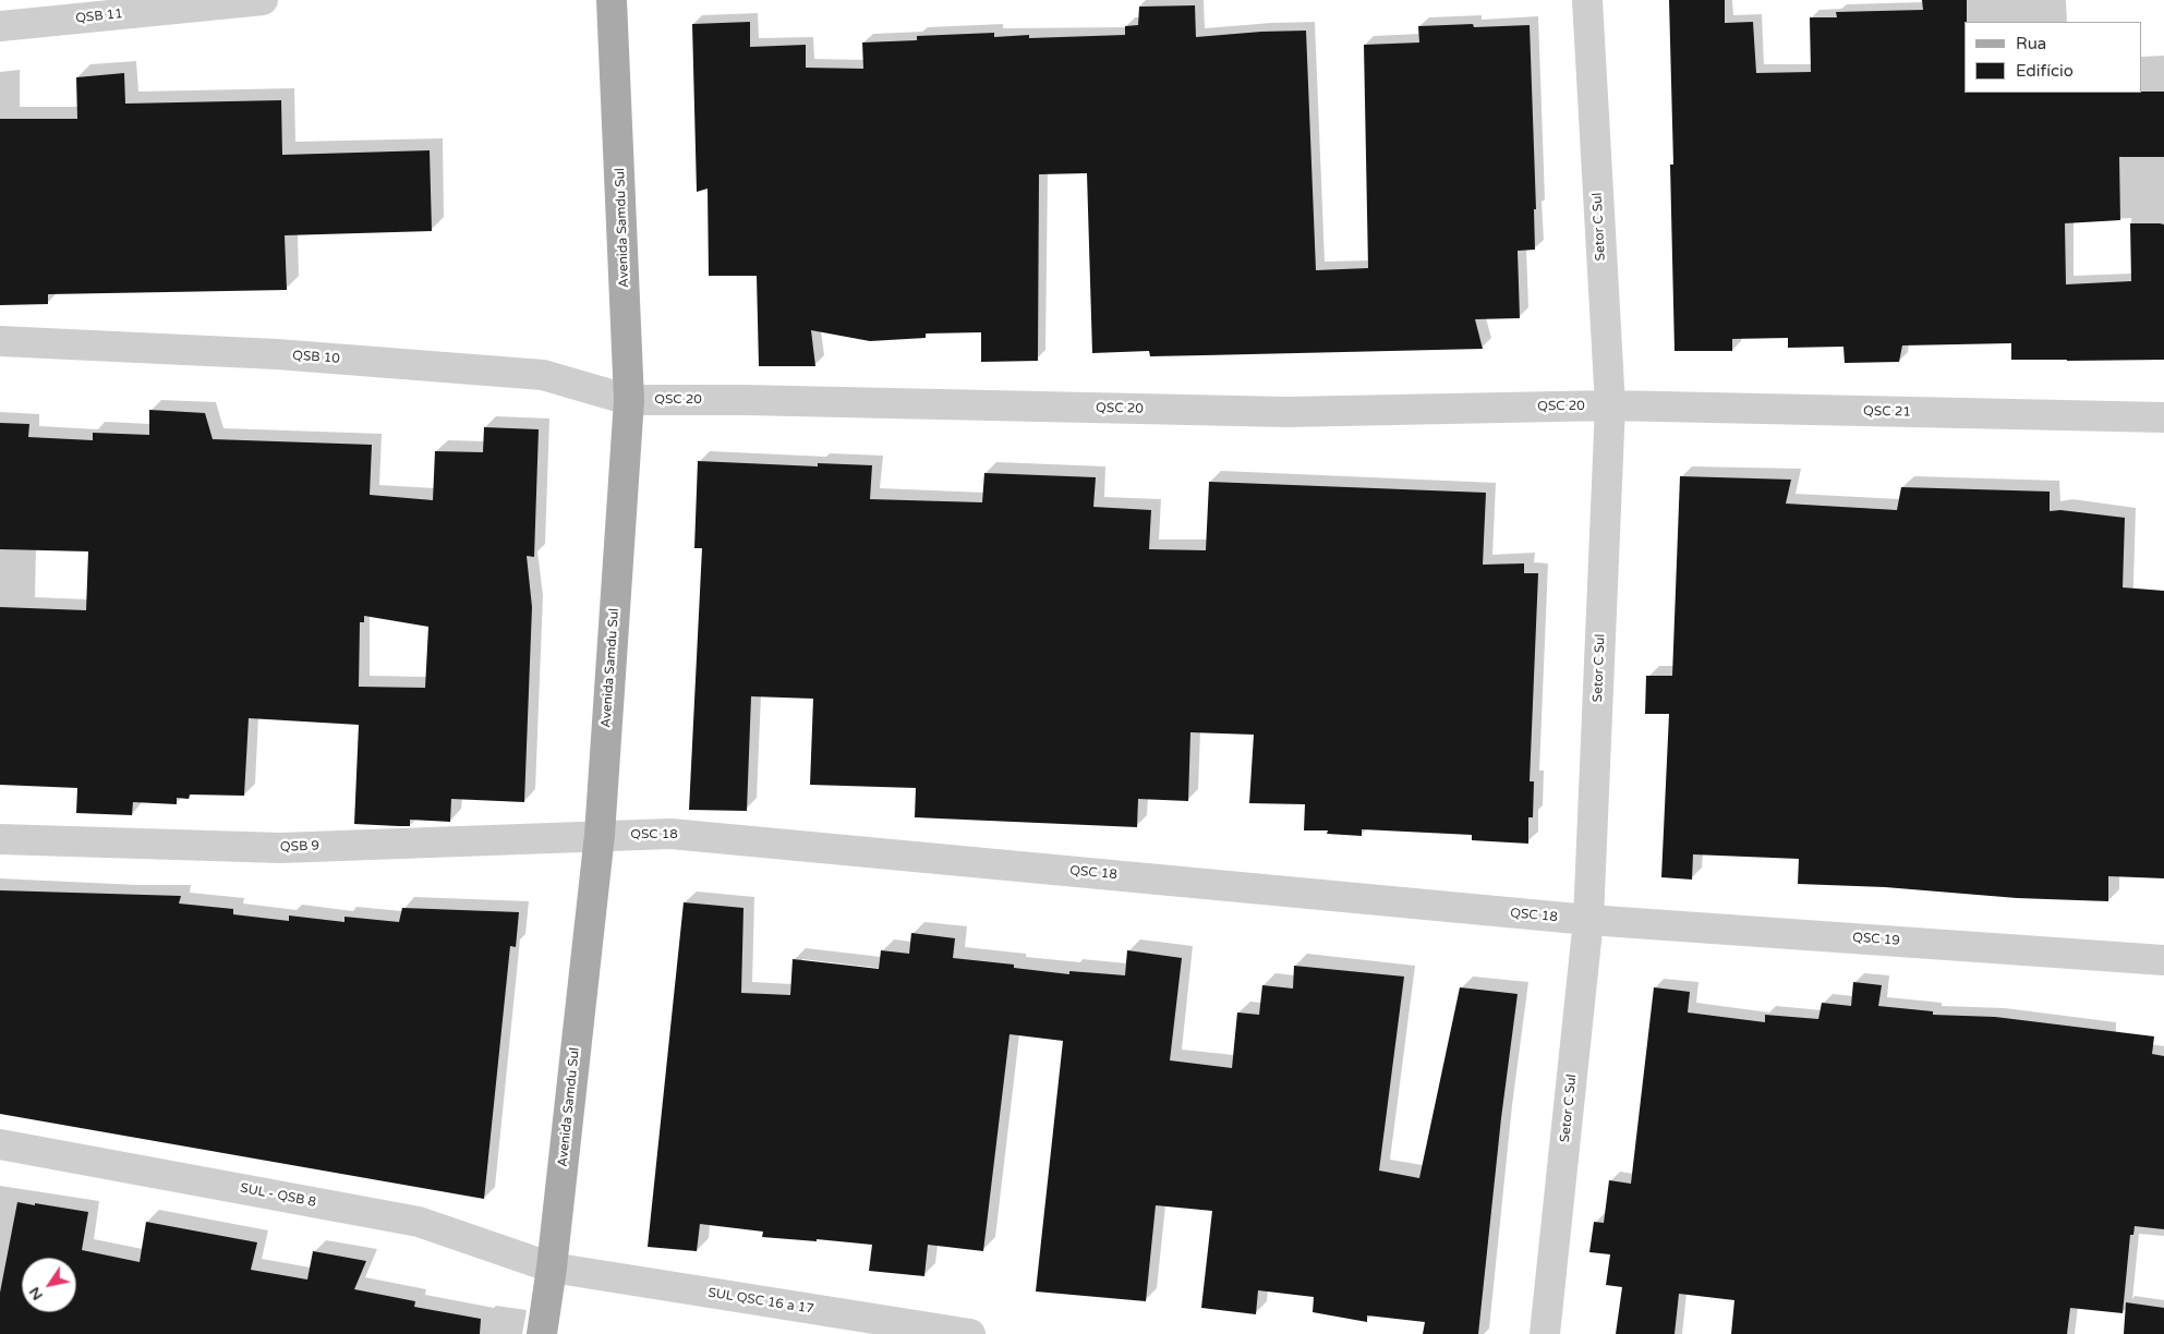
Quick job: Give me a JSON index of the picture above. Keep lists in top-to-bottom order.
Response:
{
  "streets": {
    "main road": ["Avenida Samdu Sul"],
    "street": [
      "QSB 11",
      "Setor C Sul",
      "QSB 10",
      "QSC 20",
      "QSC 21",
      "QSC 18",
      "QSB 9",
      "QSC 19",
      "SUL - QSB 8",
      "SUL QSC 16 a 17"
    ]
  },
  "crossings": [
    ["Setor C Sul", "QSC 20"],
    ["Setor C Sul", "QSC 21"],
    ["Setor C Sul", "QSC 18"],
    ["Setor C Sul", "QSC 19"],
    ["Avenida Samdu Sul", "QSB 10"],
    ["Avenida Samdu Sul", "QSC 20"],
    ["Avenida Samdu Sul", "QSC 18"],
    ["Avenida Samdu Sul", "QSB 9"],
    ["Avenida Samdu Sul", "SUL - QSB 8"],
    ["Avenida Samdu Sul", "SUL QSC 16 a 17"],
    ["QSB 10", "QSC 20"],
    ["QSC 20", "QSC 21"],
    ["QSC 18", "QSB 9"],
    ["QSC 18", "QSC 19"],
    ["SUL - QSB 8", "SUL QSC 16 a 17"]
  ],
  "legend": ["Rua", "Edifício"],
  "north": "bottom left"
}
